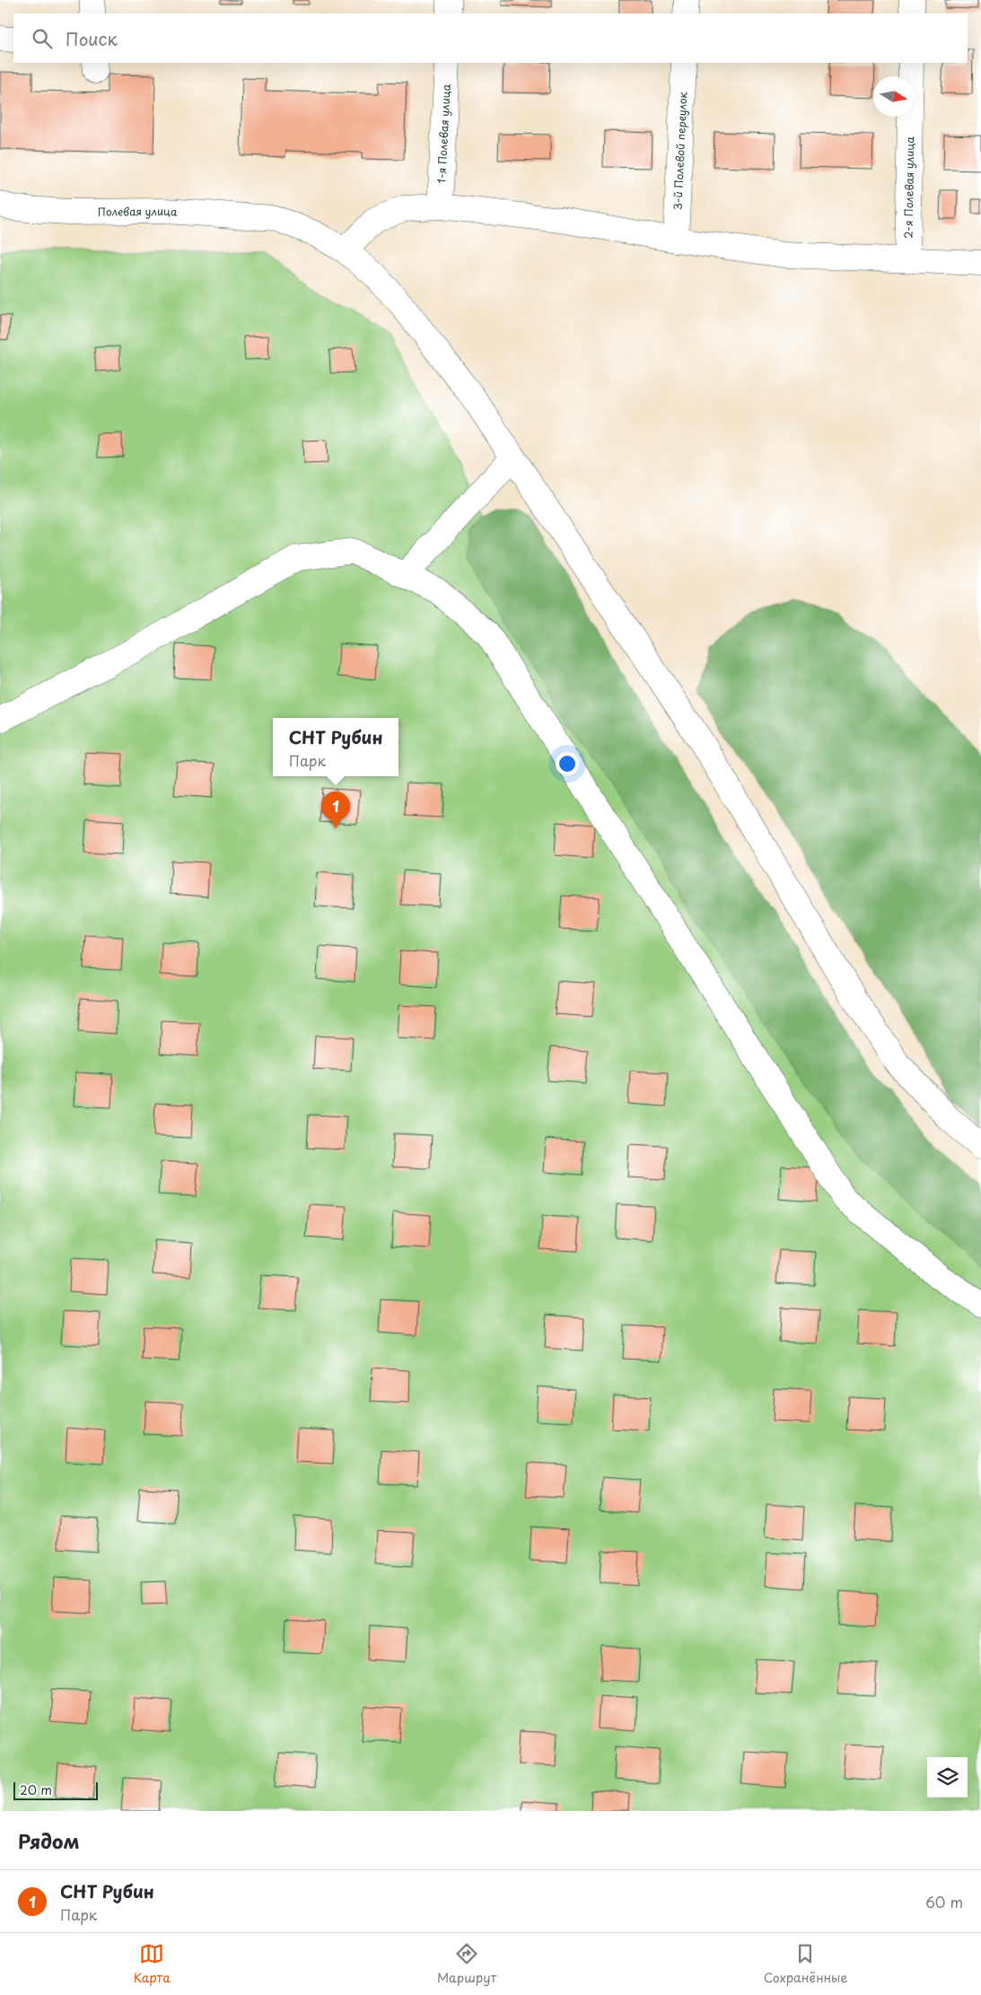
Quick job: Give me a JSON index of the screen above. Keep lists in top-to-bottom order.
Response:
{
  "streets": {
    "street": [
      "1-я Полевая улица",
      "3-й Полевой переулок",
      "2-я Полевая улица",
      "Полевая улица"
    ]
  },
  "scale_bar": "20 m",
  "north": "right",
  "page": {
    "search": "Поиск",
    "popup": ["СНТ Рубин", "Парк"],
    "pins": "1",
    "scale": "20 m",
    "heading": "Рядом",
    "list": [
      {
        "mark": "1",
        "name": "СНТ Рубин",
        "note": "Парк",
        "value": "60 m"
      }
    ],
    "nav": ["Карта", "Маршрут", "Сохранённые"]
  }
}
